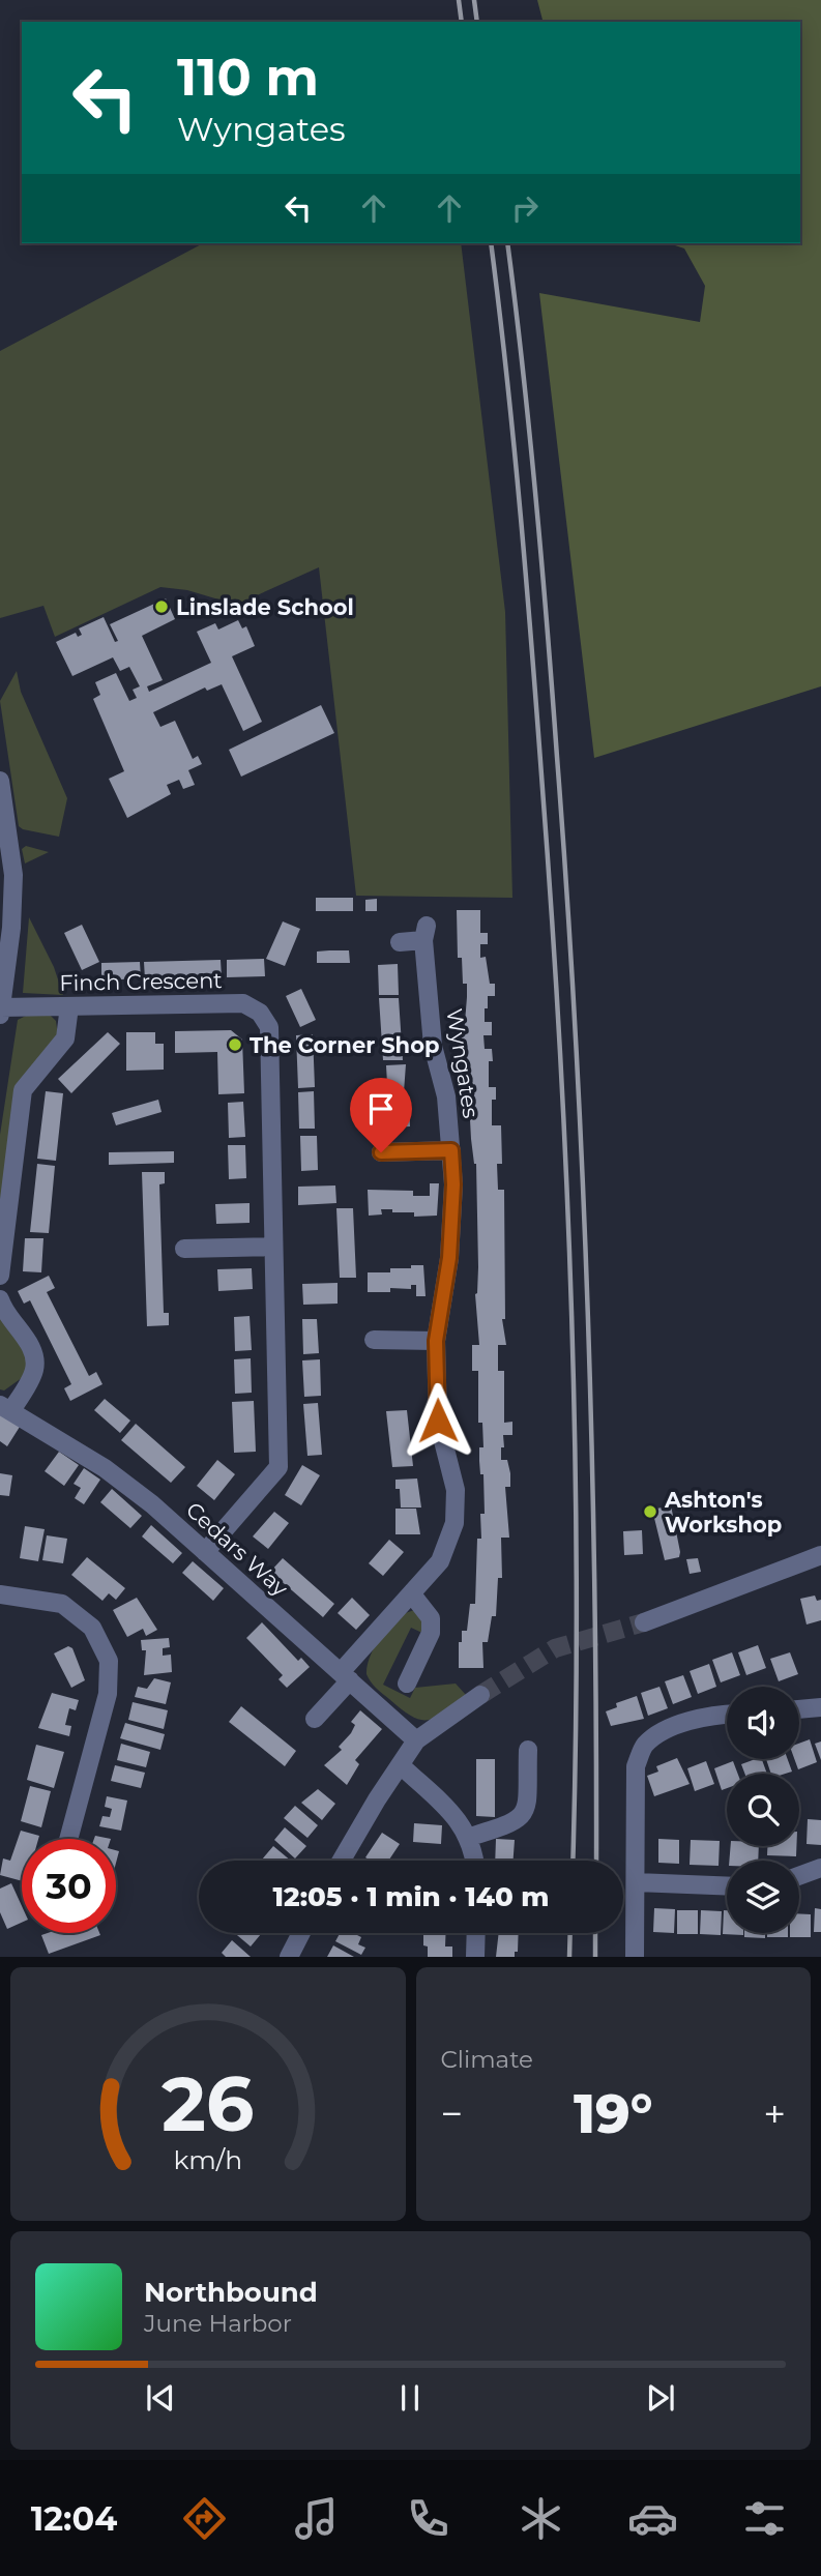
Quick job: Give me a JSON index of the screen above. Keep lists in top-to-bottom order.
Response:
{
  "streets": {
    "street": ["Finch Crescent", "Wyngates", "Cedars Way"]
  },
  "crossings": [
    ["Finch Crescent", "Cedars Way"],
    ["Wyngates", "Cedars Way"]
  ],
  "places": ["Linslade School", "The Corner Shop", "Ashton's Workshop"],
  "page": {
    "turn": ["110 m", "Wyngates"],
    "limit": "30",
    "trip": "12:05 · 1 min · 140 m",
    "tile": "Climate",
    "heat": ["−", "19°", "+"],
    "song": ["Northbound", "June Harbor"],
    "tabs": "12:04",
    "gauge": ["26", "km/h"]
  }
}
